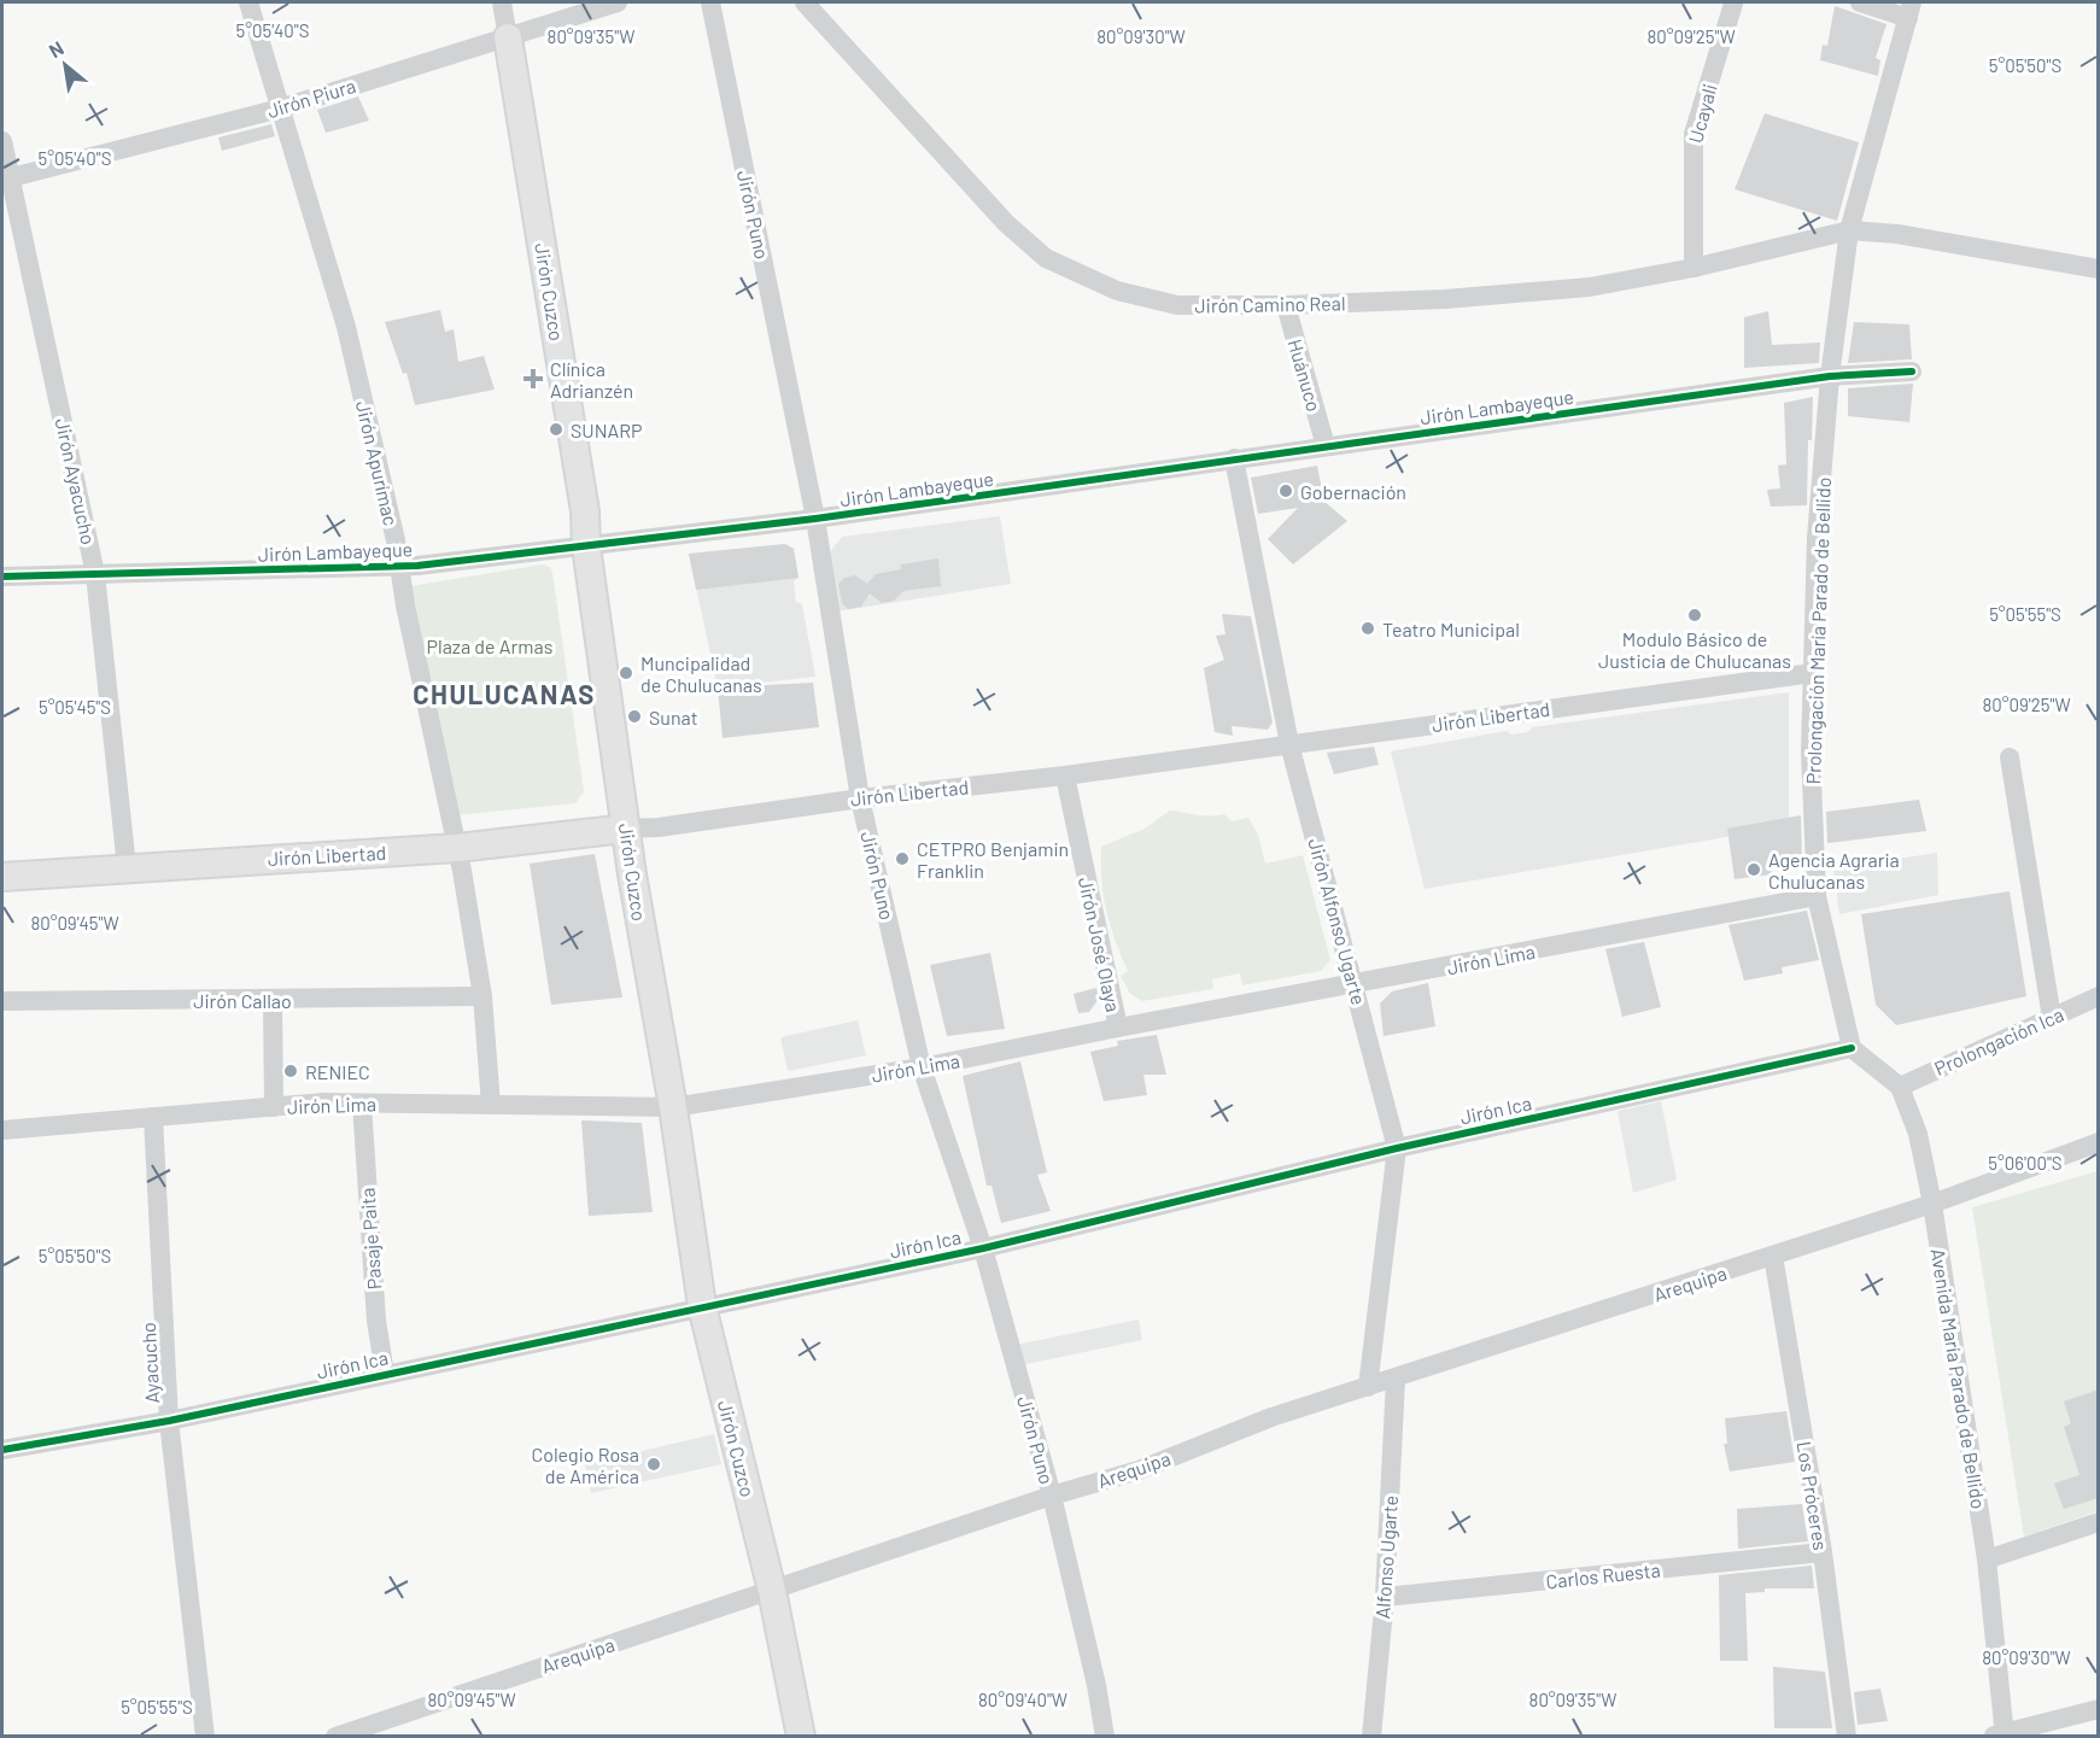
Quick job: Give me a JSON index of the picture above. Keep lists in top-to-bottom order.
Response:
{
  "streets": {
    "street": [
      "Jirón Piura",
      "Ucayali",
      "Jirón Puno",
      "Jirón Cuzco",
      "Jirón Camino Real",
      "Huánuco",
      "Jirón Lambayeque",
      "Jirón Apurímac",
      "Jirón Ayacucho",
      "Prolongación María Parado de Bellido",
      "Jirón Libertad",
      "Jirón Alfonso Ugarte",
      "Jirón José Olaya",
      "Jirón Lima",
      "Jirón Callao",
      "Prolongación Ica",
      "Jirón Ica",
      "Pasaje Paita",
      "Arequipa",
      "Ayacucho",
      "Avenida María Parado de Bellido",
      "Los Próceres",
      "Alfonso Ugarte",
      "Carlos Ruesta"
    ]
  },
  "crossings": [
    ["Jirón Piura", "Jirón Cuzco"],
    ["Jirón Piura", "Jirón Apurímac"],
    ["Jirón Piura", "Jirón Ayacucho"],
    ["Ucayali", "Jirón Camino Real"],
    ["Jirón Puno", "Jirón Lambayeque"],
    ["Jirón Puno", "Jirón Libertad"],
    ["Jirón Puno", "Jirón Lima"],
    ["Jirón Puno", "Jirón Ica"],
    ["Jirón Puno", "Arequipa"],
    ["Jirón Cuzco", "Jirón Lambayeque"],
    ["Jirón Cuzco", "Jirón Libertad"],
    ["Jirón Cuzco", "Jirón Lima"],
    ["Jirón Cuzco", "Jirón Ica"],
    ["Jirón Cuzco", "Arequipa"],
    ["Jirón Camino Real", "Huánuco"],
    ["Jirón Camino Real", "Prolongación María Parado de Bellido"],
    ["Huánuco", "Jirón Lambayeque"],
    ["Jirón Lambayeque", "Jirón Apurímac"],
    ["Jirón Lambayeque", "Jirón Ayacucho"],
    ["Jirón Lambayeque", "Prolongación María Parado de Bellido"],
    ["Jirón Lambayeque", "Jirón Alfonso Ugarte"],
    ["Jirón Apurímac", "Jirón Libertad"],
    ["Jirón Apurímac", "Jirón Lima"],
    ["Jirón Apurímac", "Jirón Callao"],
    ["Jirón Ayacucho", "Jirón Libertad"],
    ["Prolongación María Parado de Bellido", "Jirón Libertad"],
    ["Prolongación María Parado de Bellido", "Jirón Lima"],
    ["Prolongación María Parado de Bellido", "Jirón Ica"],
    ["Jirón Libertad", "Jirón Alfonso Ugarte"],
    ["Jirón Libertad", "Jirón José Olaya"],
    ["Jirón Alfonso Ugarte", "Jirón Lima"],
    ["Jirón Alfonso Ugarte", "Jirón Ica"],
    ["Jirón Alfonso Ugarte", "Arequipa"],
    ["Jirón José Olaya", "Jirón Lima"],
    ["Jirón Lima", "Pasaje Paita"],
    ["Jirón Lima", "Ayacucho"],
    ["Prolongación Ica", "Avenida María Parado de Bellido"],
    ["Jirón Ica", "Pasaje Paita"],
    ["Jirón Ica", "Ayacucho"],
    ["Arequipa", "Avenida María Parado de Bellido"],
    ["Arequipa", "Los Próceres"],
    ["Arequipa", "Alfonso Ugarte"],
    ["Los Próceres", "Carlos Ruesta"],
    ["Alfonso Ugarte", "Carlos Ruesta"]
  ],
  "districts": ["CHULUCANAS"],
  "parks": ["Plaza de Armas"],
  "places": {
    "health": ["Clínica Adrianzén"],
    "other": [
      "SUNARP",
      "Gobernación",
      "Modulo Básico de Justicia de Chulucanas",
      "Teatro Municipal",
      "Muncipalidad de Chulucanas",
      "Sunat",
      "CETPRO Benjamin Franklin",
      "Agencia Agraria Chulucanas",
      "RENIEC",
      "Colegio Rosa de América"
    ]
  },
  "north": "top left",
  "coordinates": [
    "5°05'40\"S",
    "80°09'35\"W",
    "80°09'30\"W",
    "80°09'25\"W",
    "5°05'50\"S",
    "5°05'55\"S",
    "5°05'45\"S",
    "80°09'45\"W",
    "5°06'00\"S",
    "80°09'40\"W"
  ]
}
